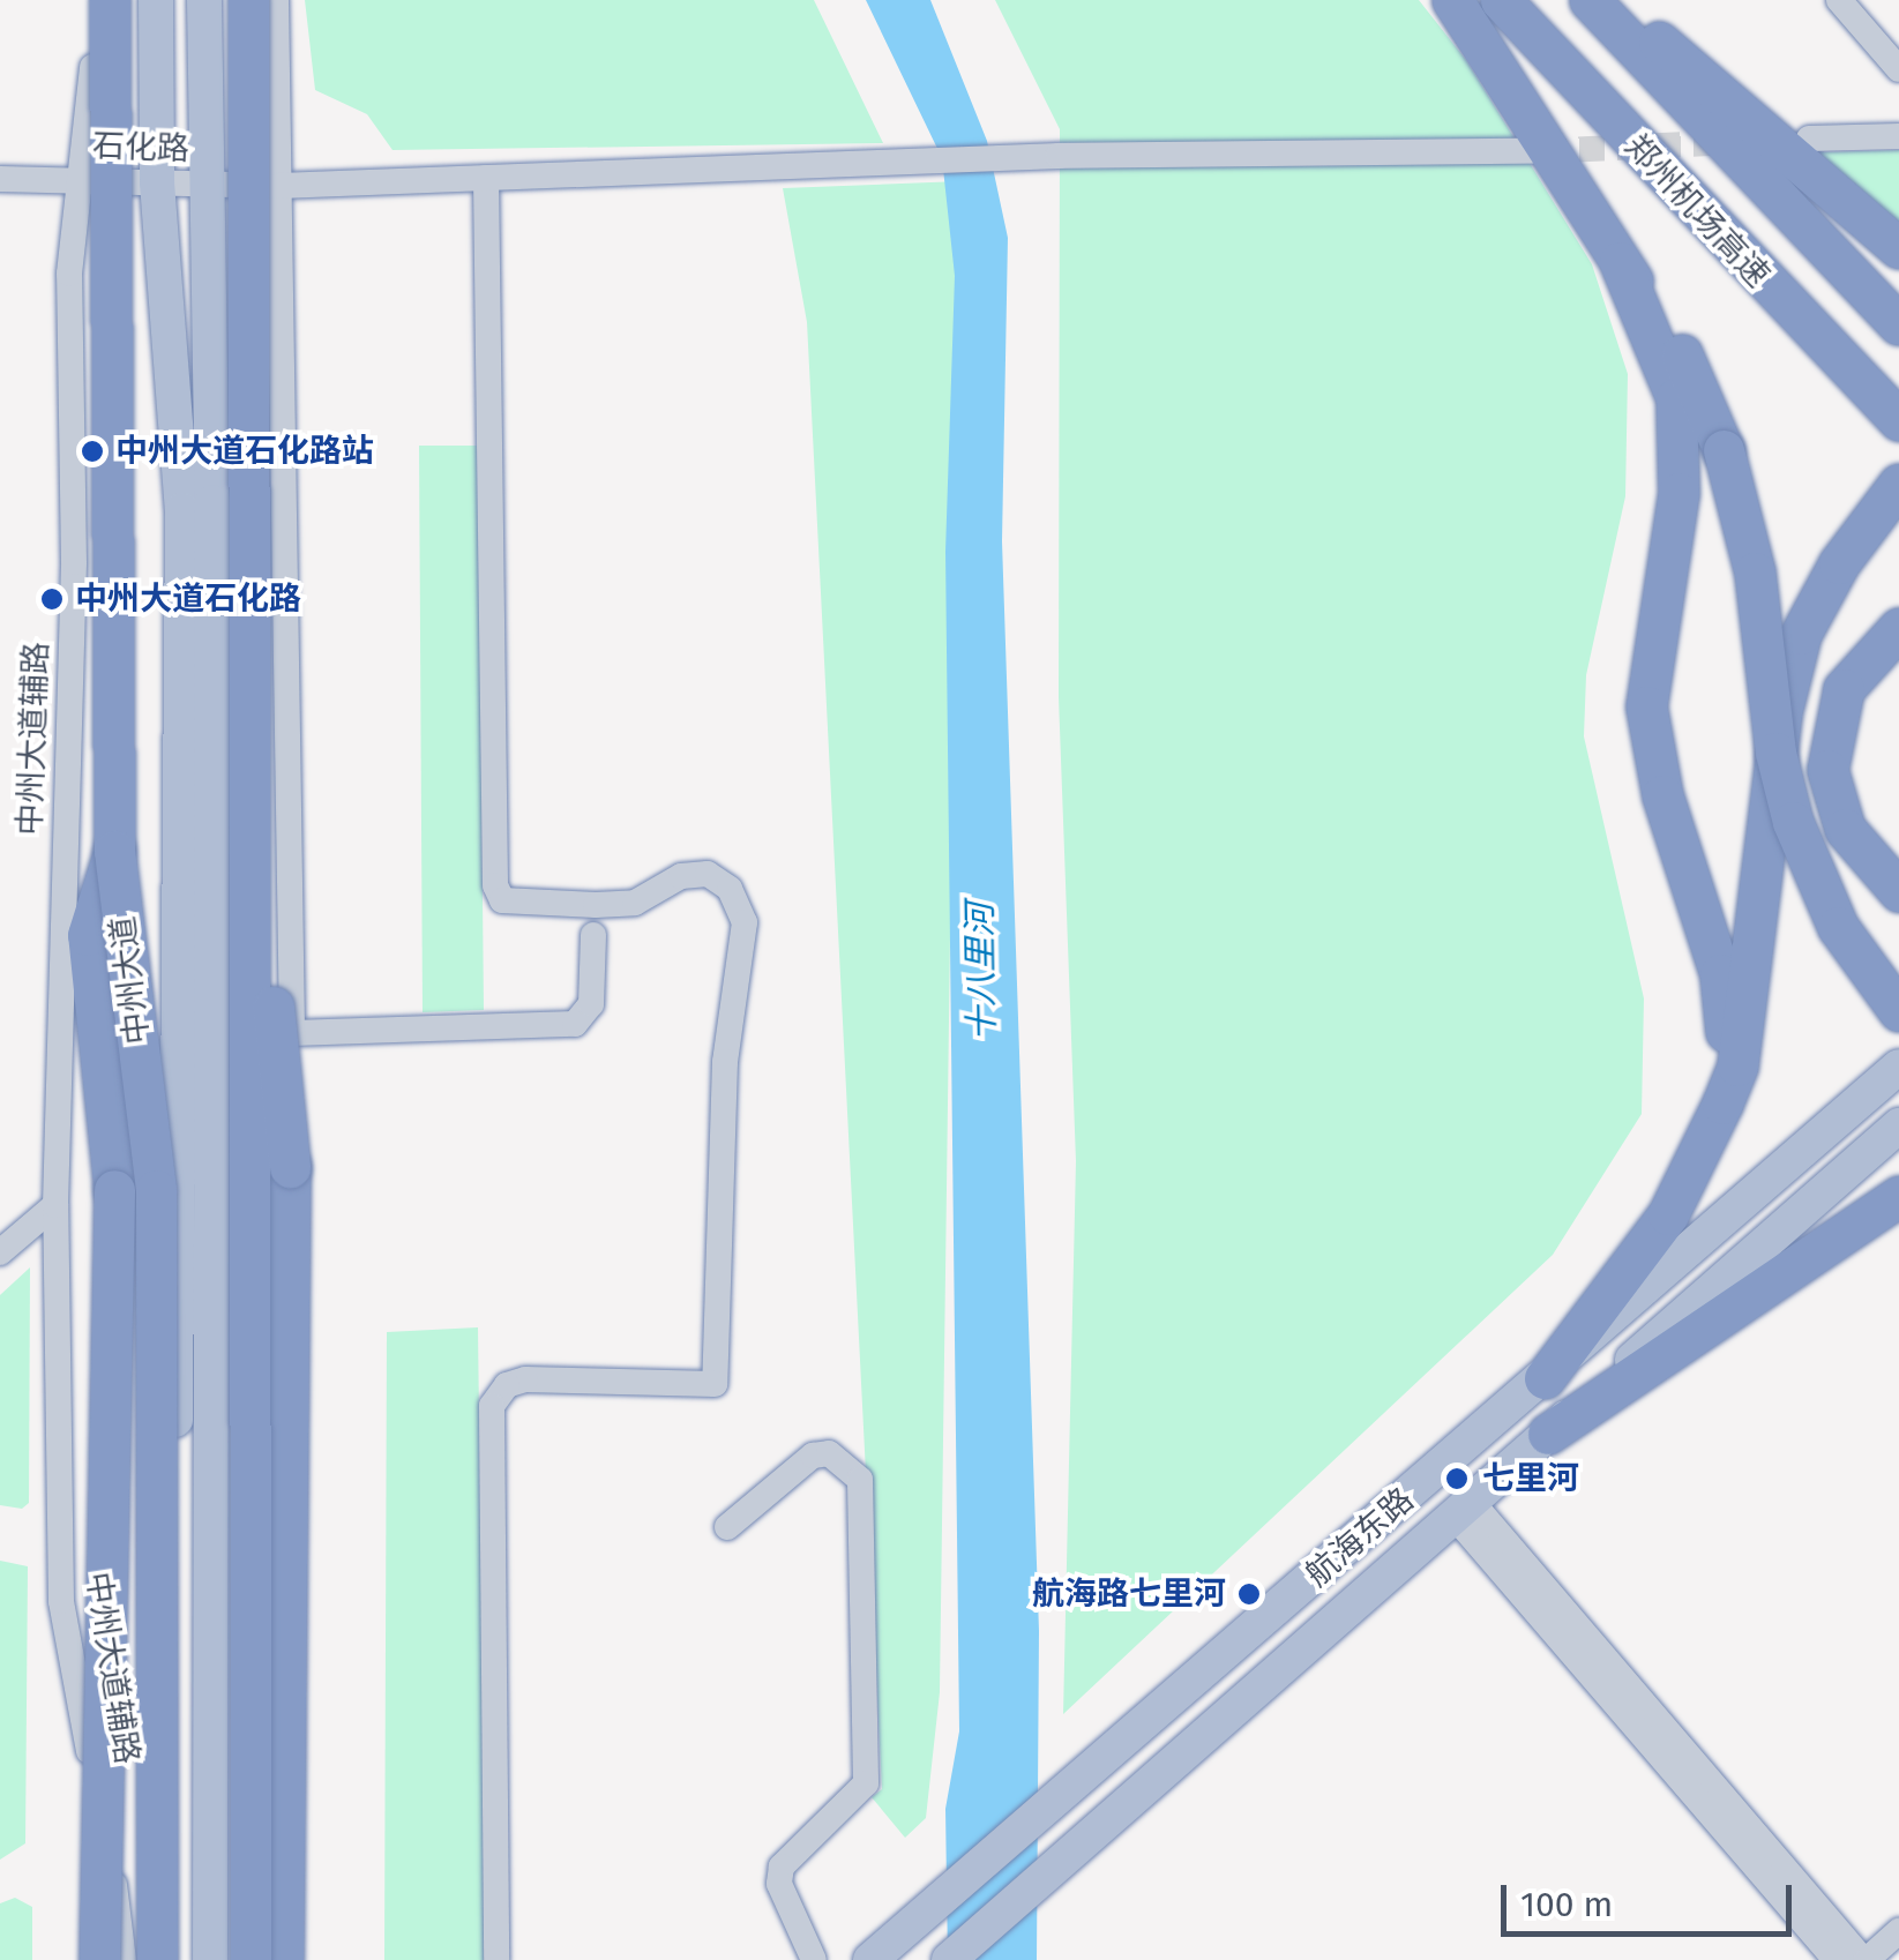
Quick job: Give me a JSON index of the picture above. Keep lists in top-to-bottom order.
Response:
{
  "streets": {
    "highway": ["郑州机场高速", "中州大道"],
    "main road": ["航海东路"],
    "street": ["石化路", "中州大道辅路"]
  },
  "crossings": [
    ["石化路", "中州大道辅路"],
    ["石化路", "中州大道"]
  ],
  "water": ["十八里河"],
  "places": [
    "中州大道石化路站",
    "中州大道石化路",
    "七里河",
    "航海路七里河"
  ],
  "scale_bar": "100 m"
}
